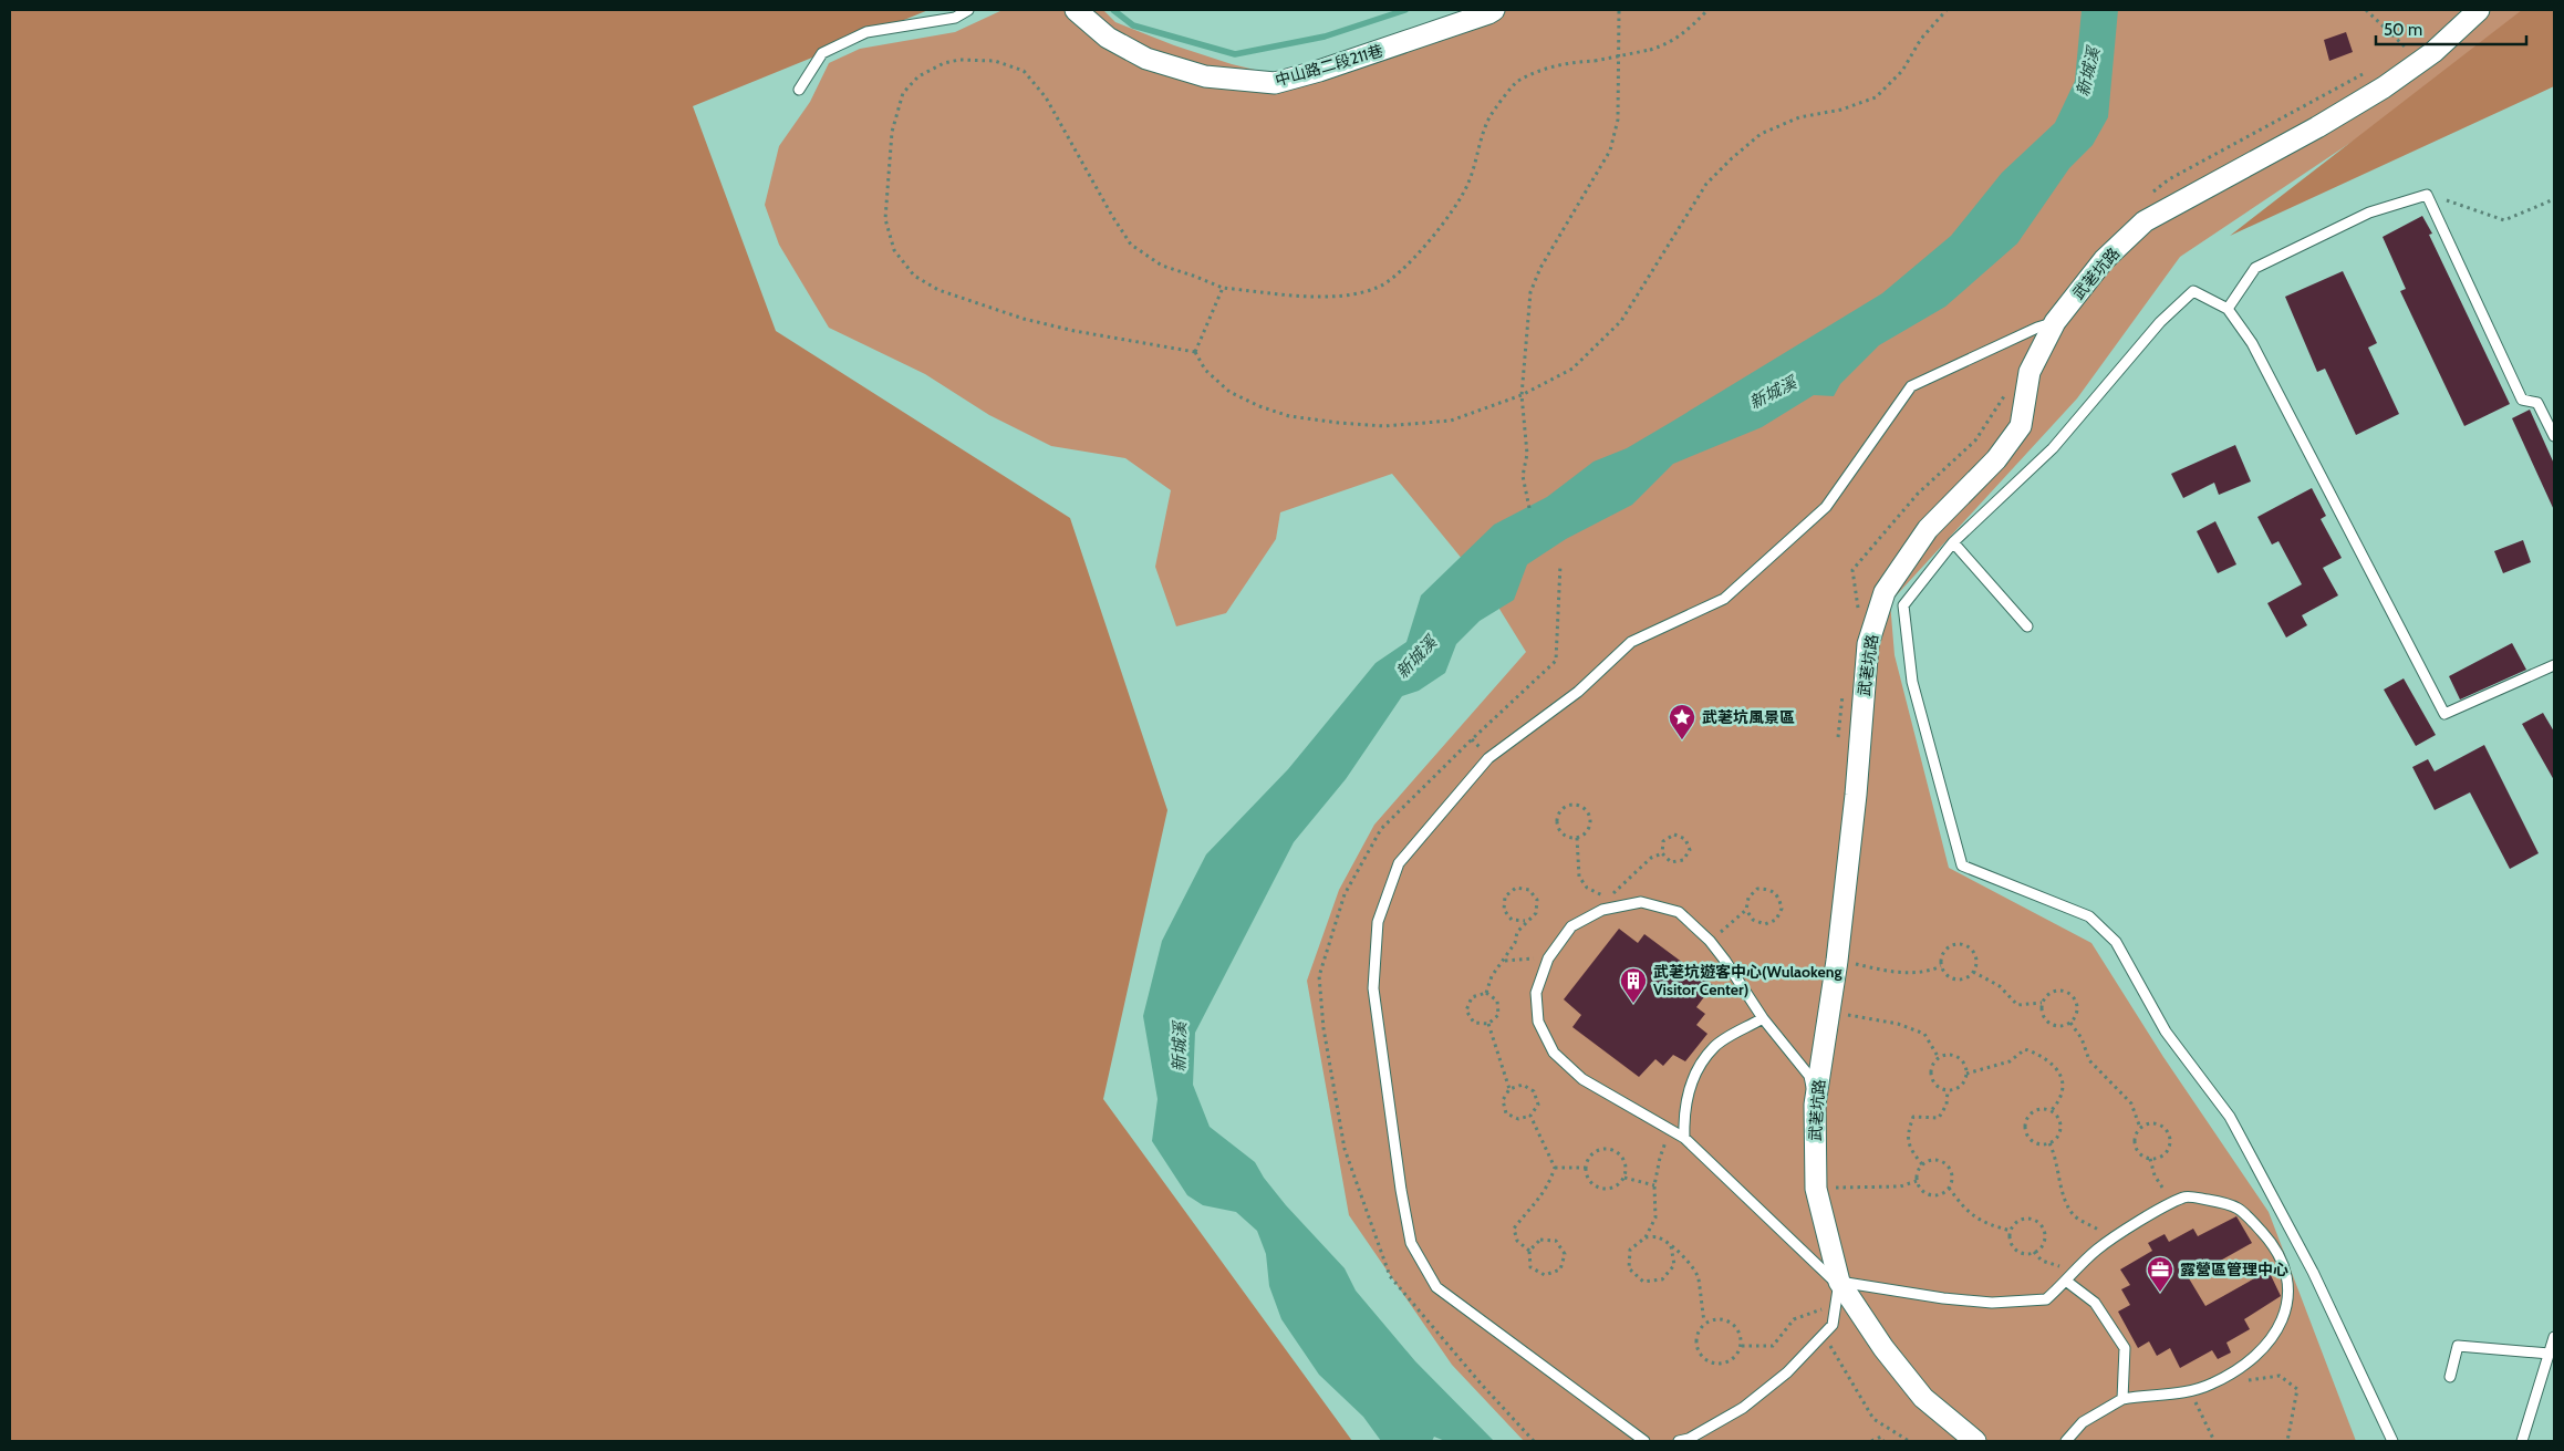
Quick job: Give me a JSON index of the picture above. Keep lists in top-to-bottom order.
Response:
{
  "streets": {
    "street": ["中山路二段211巷", "武荖坑路"]
  },
  "water": ["新城溪"],
  "places": {
    "place": ["武荖坑風景區"],
    "building": ["武荖坑遊客中心(Wulaokeng Visitor Center)"],
    "office": ["露營區管理中心"]
  },
  "scale_bar": "50 m"
}
